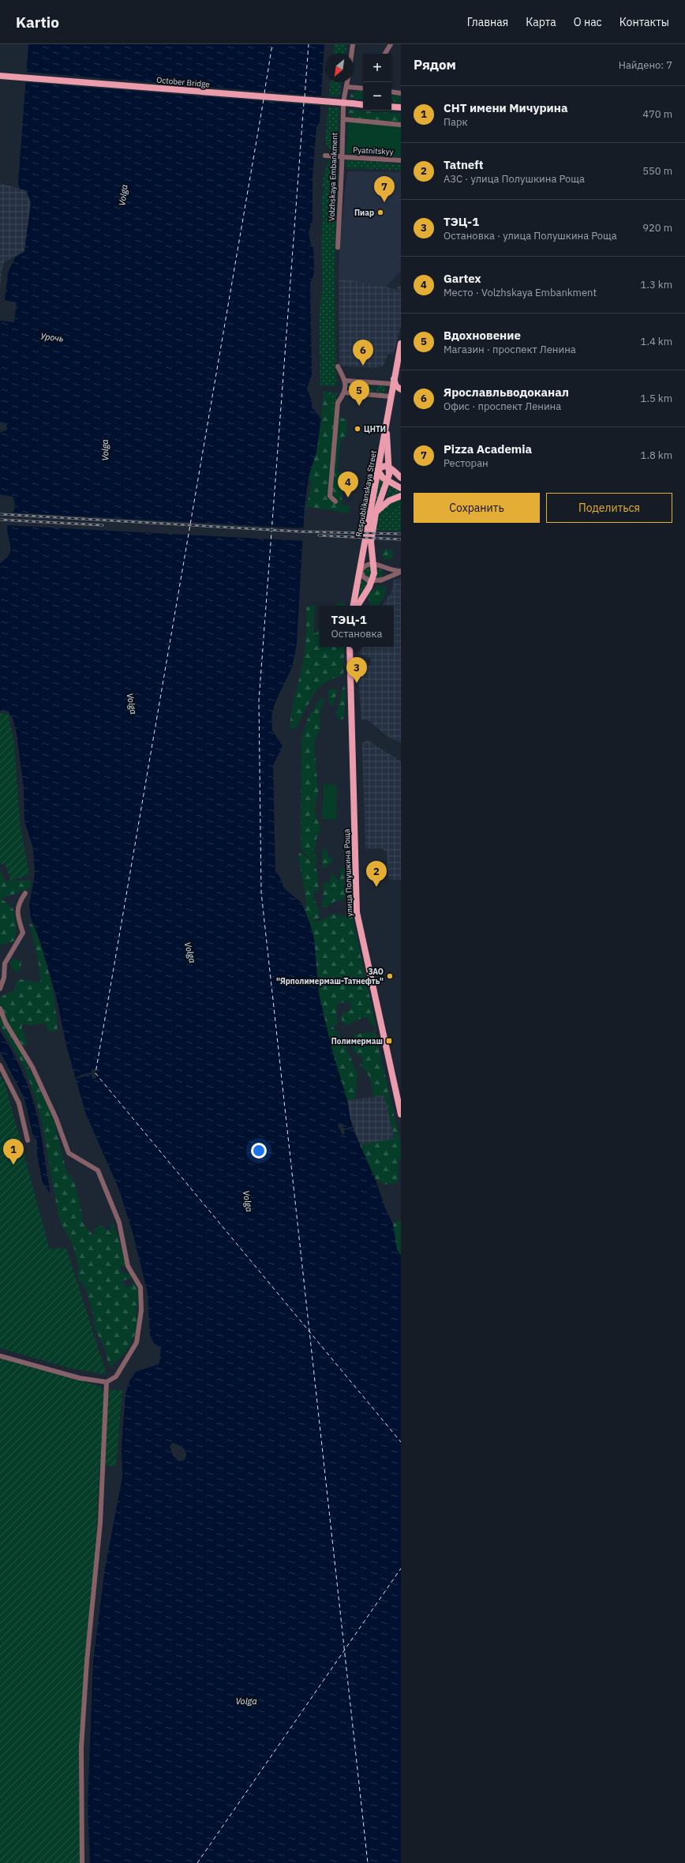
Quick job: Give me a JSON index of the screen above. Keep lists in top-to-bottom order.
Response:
{
  "streets": {
    "main road": ["October Bridge", "Respublikanskaya Street", "улица Полушкина Роща"],
    "street": ["Pyatnitskyy", "Volzhskaya Embankment"]
  },
  "water": ["Volga", "Урочь"],
  "places": {
    "other": ["Пиар", "ЦНТИ", "ЗАО \"Ярполимермаш-Татнефть\""],
    "transit": ["Полимермаш"]
  },
  "north": "bottom left",
  "page": {
    "header": "Kartio",
    "nav": [
      "Главная",
      "Карта",
      "О нас",
      "Контакты"
    ],
    "heading": ["Рядом", "Найдено: 7"],
    "map_buttons": ["+", "−"],
    "list": [
      {
        "mark": "1",
        "name": "СНТ имени Мичурина",
        "note": "Парк",
        "value": "470 m"
      },
      {
        "mark": "2",
        "name": "Tatneft",
        "note": "АЗС · улица Полушкина Роща",
        "value": "550 m"
      },
      {
        "mark": "3",
        "name": "ТЭЦ-1",
        "note": "Остановка · улица Полушкина Роща",
        "value": "920 m"
      },
      {
        "mark": "4",
        "name": "Gartex",
        "note": "Место · Volzhskaya Embankment",
        "value": "1.3 km"
      },
      {
        "mark": "5",
        "name": "Вдохновение",
        "note": "Магазин · проспект Ленина",
        "value": "1.4 km"
      },
      {
        "mark": "6",
        "name": "Ярославльводоканал",
        "note": "Офис · проспект Ленина",
        "value": "1.5 km"
      },
      {
        "mark": "7",
        "name": "Pizza Academia",
        "note": "Ресторан",
        "value": "1.8 km"
      }
    ],
    "pins": [
      "7",
      "6",
      "5",
      "4",
      "3",
      "2",
      "1"
    ],
    "buttons": ["Сохранить", "Поделиться"],
    "popup": ["ТЭЦ-1", "Остановка"]
  }
}
